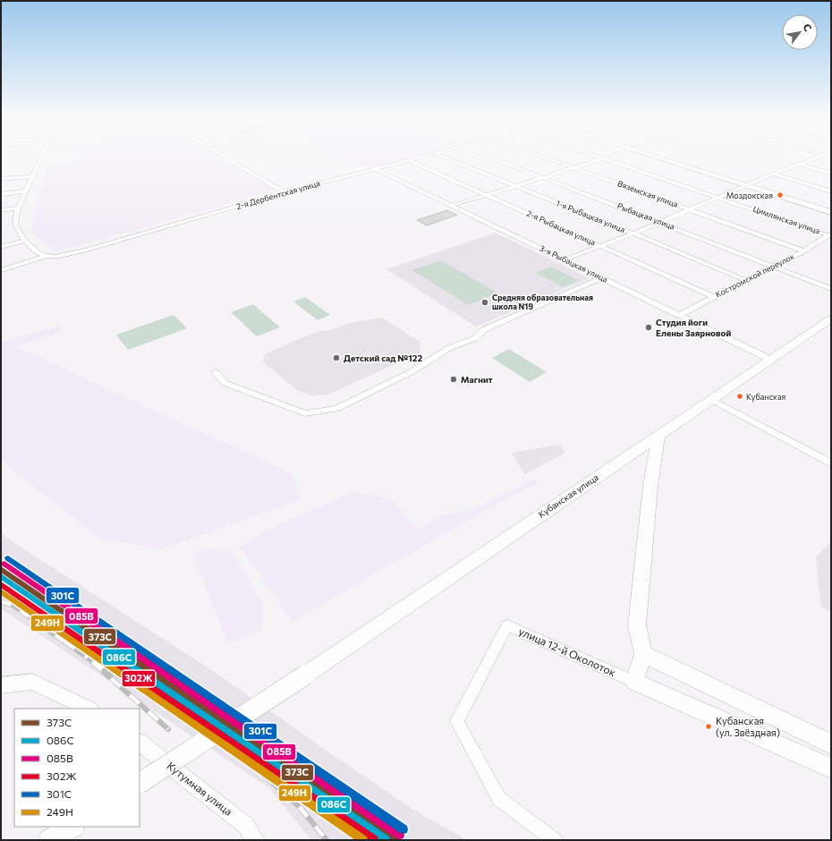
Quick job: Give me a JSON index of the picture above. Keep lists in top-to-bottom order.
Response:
{
  "streets": {
    "main road": ["Кубанская улица"],
    "street": [
      "Вяземская улица",
      "2-я Дербентская улица",
      "1-я Рыбацкая улица",
      "Рыбацкая улица",
      "Цимлянская улица",
      "2-я Рыбацкая улица",
      "3-я Рыбацкая улица",
      "Костромской переулок",
      "улица 12-й Околоток",
      "Кутумная улица"
    ]
  },
  "crossings": [
    ["Вяземская улица", "Костромской переулок"],
    ["2-я Дербентская улица", "2-я Рыбацкая улица"],
    ["2-я Дербентская улица", "3-я Рыбацкая улица"],
    ["1-я Рыбацкая улица", "Костромской переулок"],
    ["Рыбацкая улица", "Костромской переулок"],
    ["Цимлянская улица", "Костромской переулок"],
    ["2-я Рыбацкая улица", "Костромской переулок"],
    ["3-я Рыбацкая улица", "Костромской переулок"],
    ["3-я Рыбацкая улица", "Кубанская улица"]
  ],
  "places": [
    "Моздокская",
    "Средняя образовательная школа N19",
    "Студия йоги Елены Заярновой",
    "Детский сад №122",
    "Магнит",
    "Кубанская",
    "Кубанская (ул. Звёздная)"
  ],
  "lines": [
    "transit line 301С",
    "transit line 085В",
    "transit line 373C",
    "transit line 086С",
    "transit line 302Ж",
    "transit line 249Н"
  ],
  "legend": [
    "373C",
    "086С",
    "085В",
    "302Ж",
    "301С",
    "249Н"
  ],
  "north": "top right"
}
